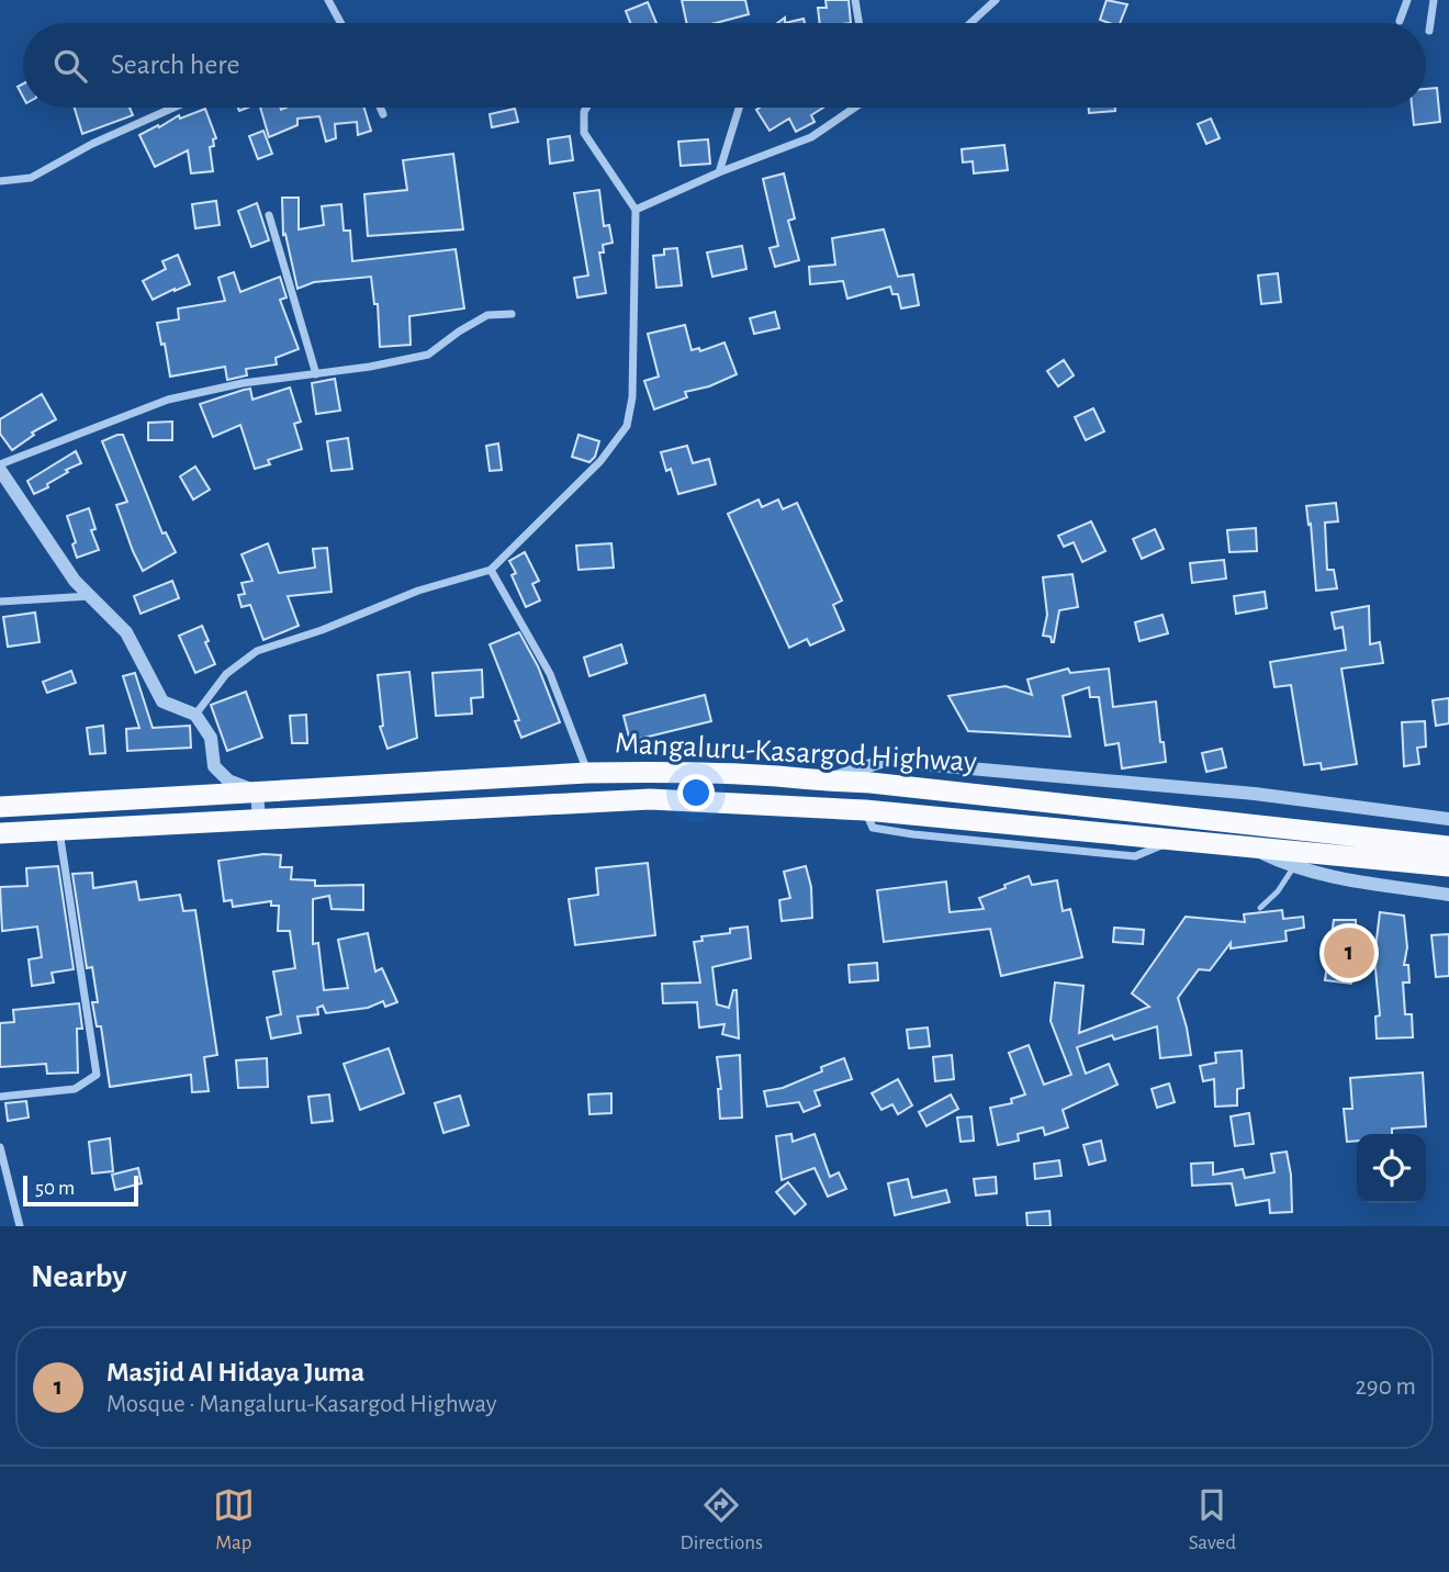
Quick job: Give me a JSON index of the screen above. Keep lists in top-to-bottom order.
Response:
{
  "streets": {
    "highway": ["Mangaluru-Kasargod Highway"]
  },
  "scale_bar": "50 m",
  "page": {
    "search": "Search here",
    "pins": "1",
    "scale": "50 m",
    "heading": "Nearby",
    "list": [
      {
        "mark": "1",
        "name": "Masjid Al Hidaya Juma",
        "note": "Mosque · Mangaluru-Kasargod Highway",
        "value": "290 m"
      }
    ],
    "nav": ["Map", "Directions", "Saved"]
  }
}
